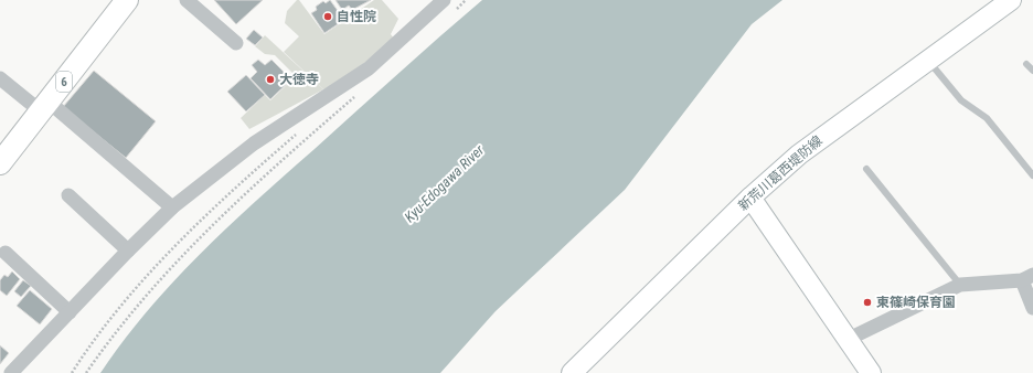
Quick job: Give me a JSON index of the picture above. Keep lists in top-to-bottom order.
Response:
{
  "streets": {
    "main road": ["6", "新荒川葛西堤防線"]
  },
  "water": ["Kyu-Edogawa River"],
  "places": ["自性院", "大徳寺", "東篠崎保育園"]
}
